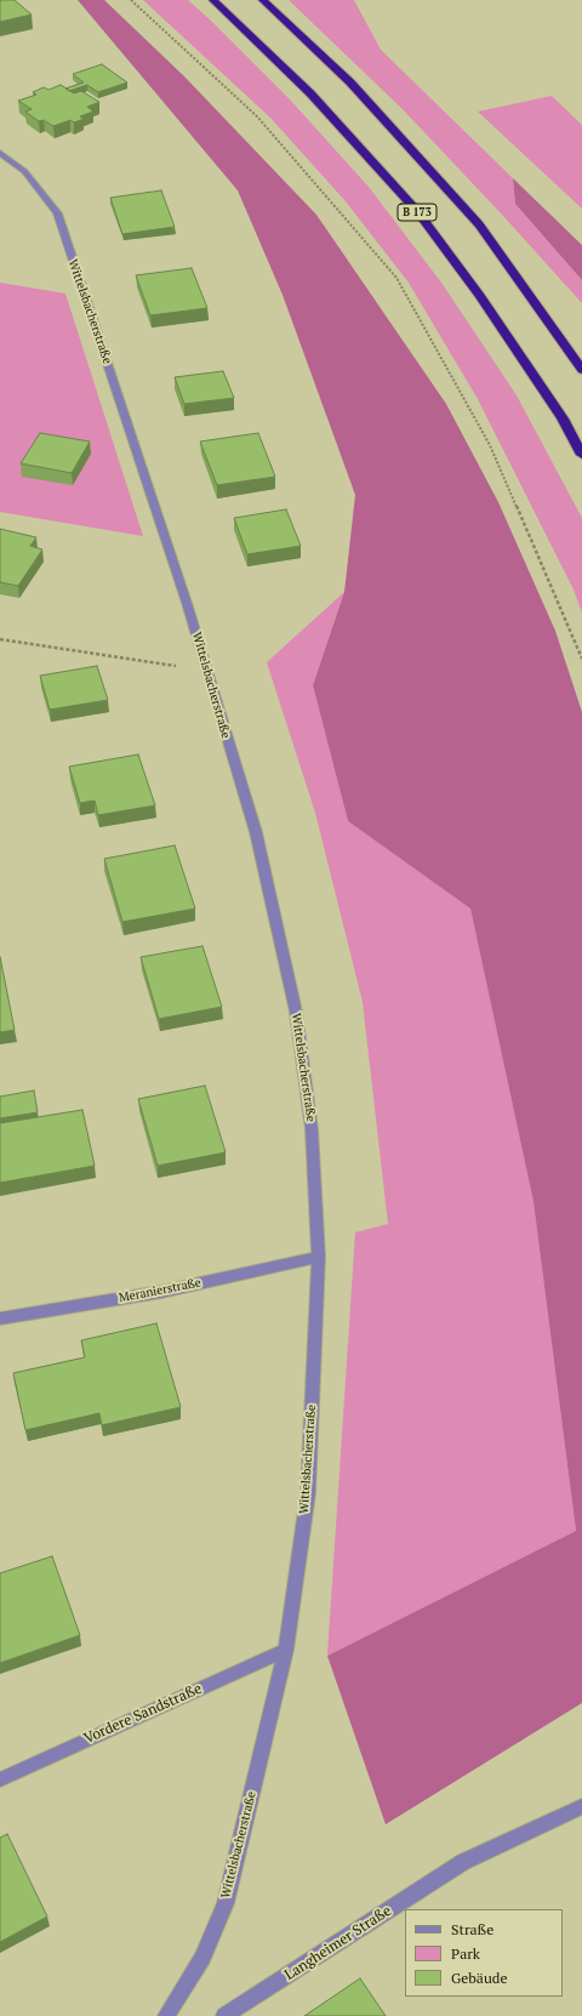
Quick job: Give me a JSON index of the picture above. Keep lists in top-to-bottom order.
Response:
{
  "streets": {
    "highway": ["B 173"],
    "street": [
      "Wittelsbacherstraße",
      "Meranierstraße",
      "Vordere Sandstraße",
      "Langheimer Straße"
    ]
  },
  "crossings": [
    ["Wittelsbacherstraße", "Meranierstraße"],
    ["Wittelsbacherstraße", "Vordere Sandstraße"]
  ],
  "legend": ["Straße", "Park", "Gebäude"]
}
